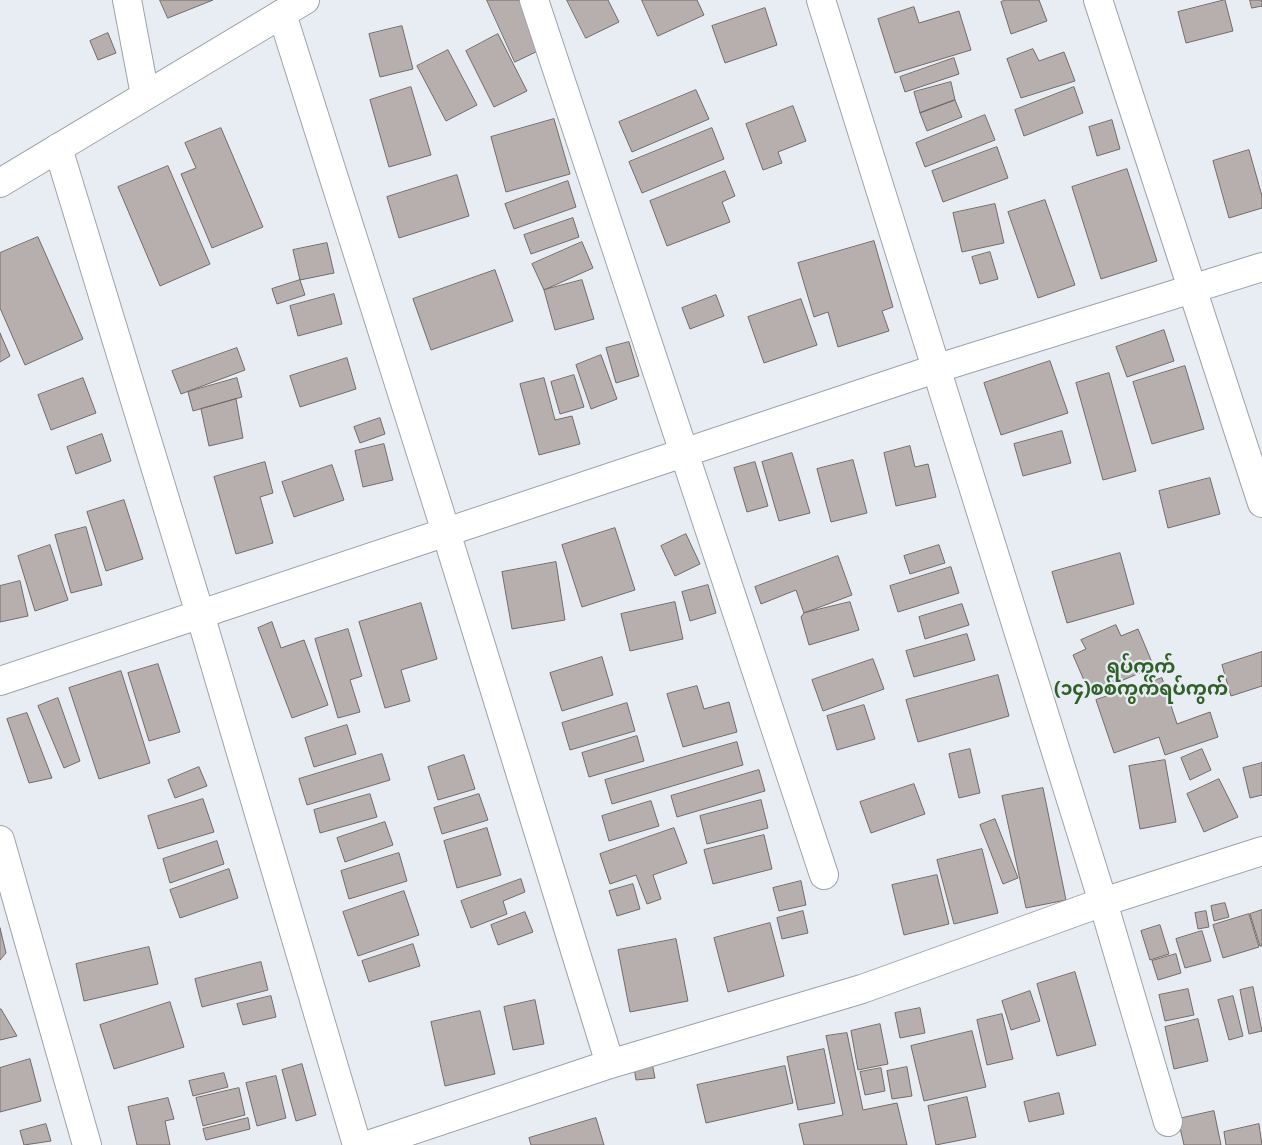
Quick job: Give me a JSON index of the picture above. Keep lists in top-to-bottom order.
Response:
{
  "districts": ["ရပ်ကွက် (၁၄)စစ်ကွက်ရပ်ကွက်"]
}
